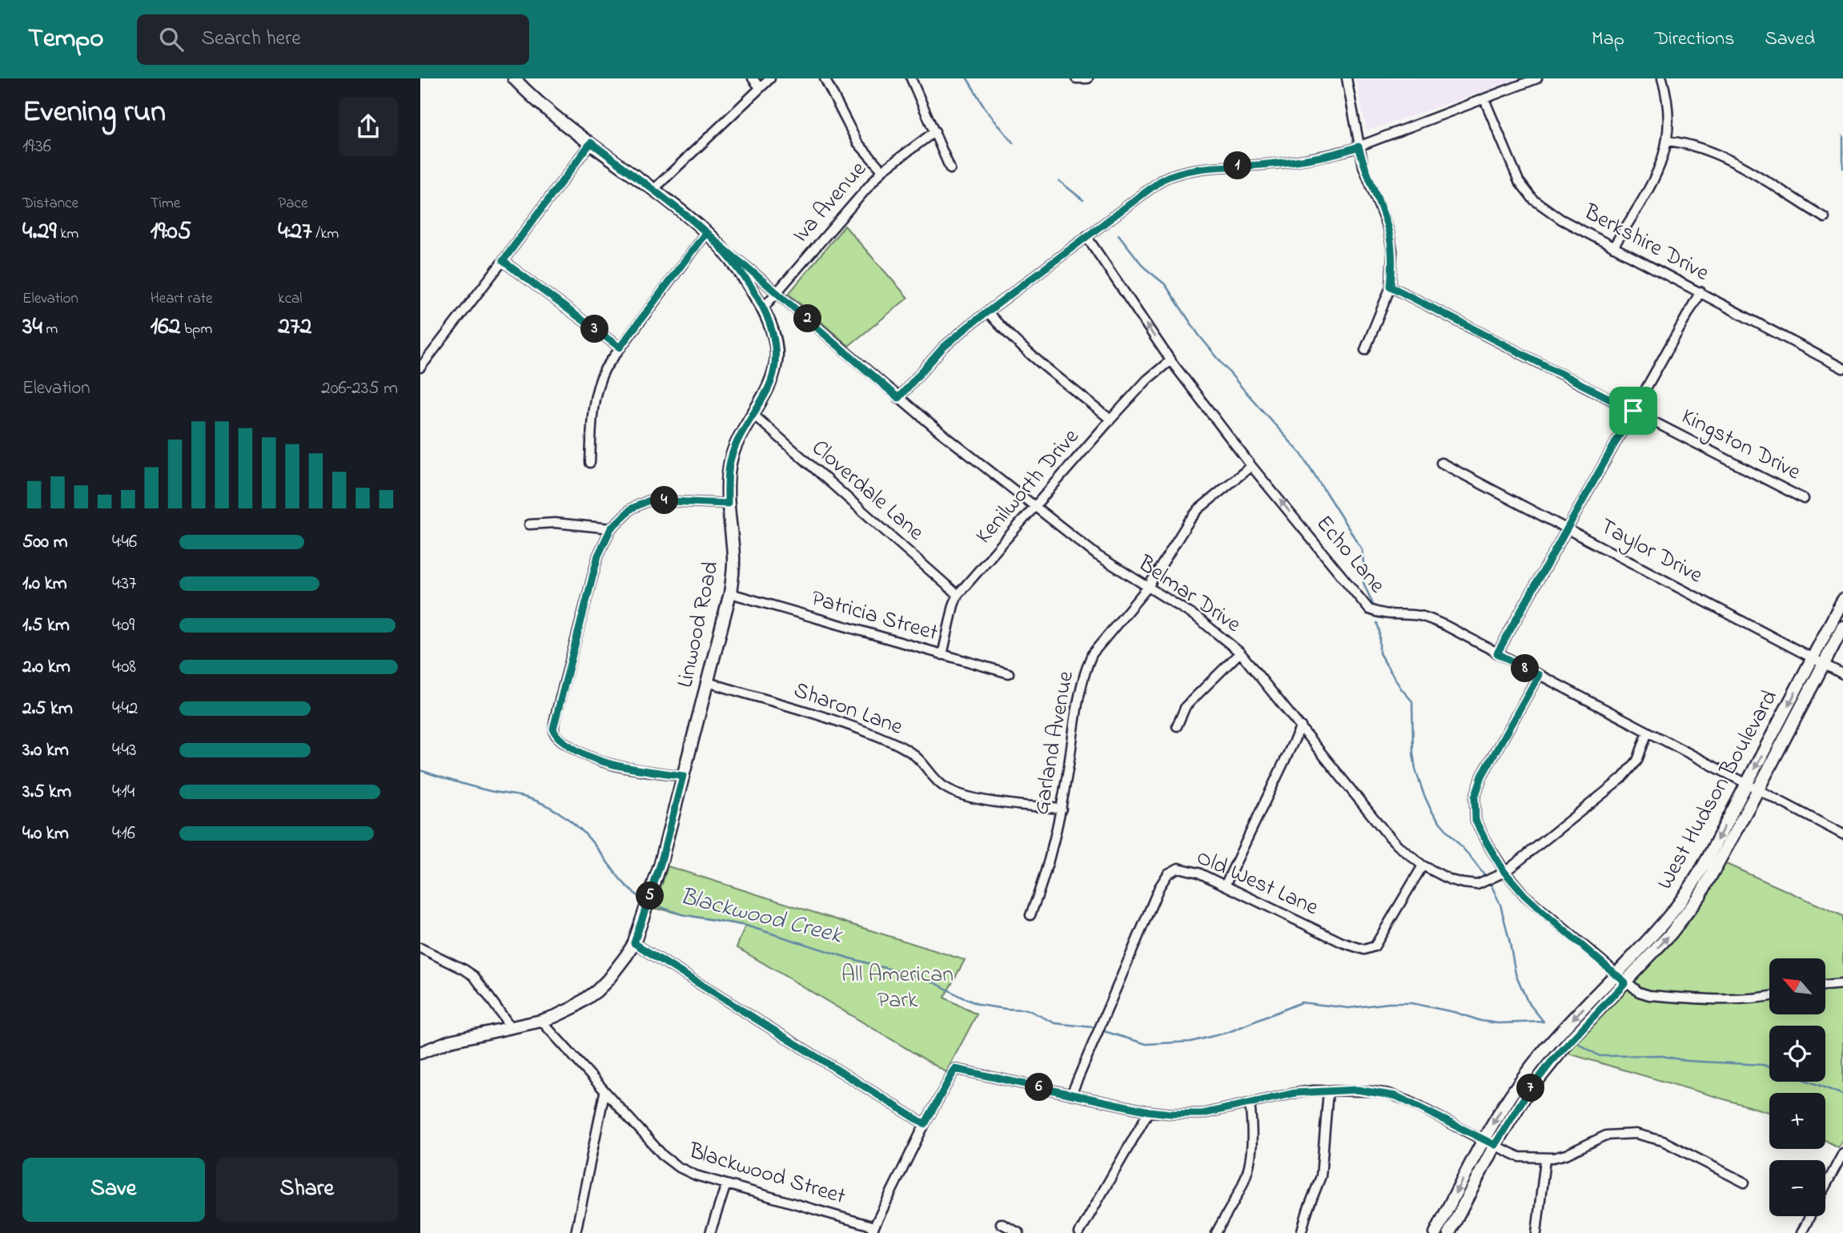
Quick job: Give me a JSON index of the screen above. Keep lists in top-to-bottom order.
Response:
{
  "streets": {
    "main road": ["Linwood Road", "West Hudson Boulevard"],
    "street": [
      "Iva Avenue",
      "Berkshire Drive",
      "Kingston Drive",
      "Kenilworth Drive",
      "Cloverdale Lane",
      "Taylor Drive",
      "Echo Lane",
      "Belmar Drive",
      "Patricia Street",
      "Sharon Lane",
      "Garland Avenue",
      "Old West Lane",
      "Blackwood Street"
    ]
  },
  "crossings": [
    ["Iva Avenue", "Belmar Drive"],
    ["Iva Avenue", "Linwood Road"],
    ["Kenilworth Drive", "Cloverdale Lane"],
    ["Kenilworth Drive", "Echo Lane"],
    ["Kenilworth Drive", "Belmar Drive"],
    ["Kenilworth Drive", "Patricia Street"],
    ["Cloverdale Lane", "Linwood Road"],
    ["Taylor Drive", "West Hudson Boulevard"],
    ["Echo Lane", "Belmar Drive"],
    ["Echo Lane", "Garland Avenue"],
    ["Echo Lane", "West Hudson Boulevard"],
    ["Belmar Drive", "Linwood Road"],
    ["Belmar Drive", "Garland Avenue"],
    ["Belmar Drive", "Old West Lane"],
    ["Patricia Street", "Linwood Road"],
    ["Linwood Road", "Sharon Lane"],
    ["Linwood Road", "Blackwood Street"],
    ["Sharon Lane", "Garland Avenue"]
  ],
  "one_way": ["Echo Lane"],
  "water": ["Blackwood Creek"],
  "parks": ["All American Park"],
  "north": "top left",
  "page": {
    "header": "Tempo",
    "search": "Search here",
    "nav": ["Map", "Directions", "Saved"],
    "heading": ["Evening run", "19:36"],
    "pins": [
      "1",
      "2",
      "3",
      "4",
      "8",
      "5",
      "6",
      "7"
    ],
    "stats": [
      ["Distance", "4.29 km"],
      ["Time", "19:05"],
      ["Pace", "4:27 /km"],
      ["Elevation", "34 m"],
      ["Heart rate", "162 bpm"],
      ["kcal", "272"]
    ],
    "chart": ["Elevation", "206–235 m"],
    "list": [
      {
        "name": "500 m",
        "note": "4:46"
      },
      {
        "name": "1.0 km",
        "note": "4:37"
      },
      {
        "name": "1.5 km",
        "note": "4:09"
      },
      {
        "name": "2.0 km",
        "note": "4:08"
      },
      {
        "name": "2.5 km",
        "note": "4:42"
      },
      {
        "name": "3.0 km",
        "note": "4:43"
      },
      {
        "name": "3.5 km",
        "note": "4:14"
      },
      {
        "name": "4.0 km",
        "note": "4:16"
      }
    ],
    "map_buttons": ["+", "−"],
    "buttons": ["Save", "Share"]
  }
}
